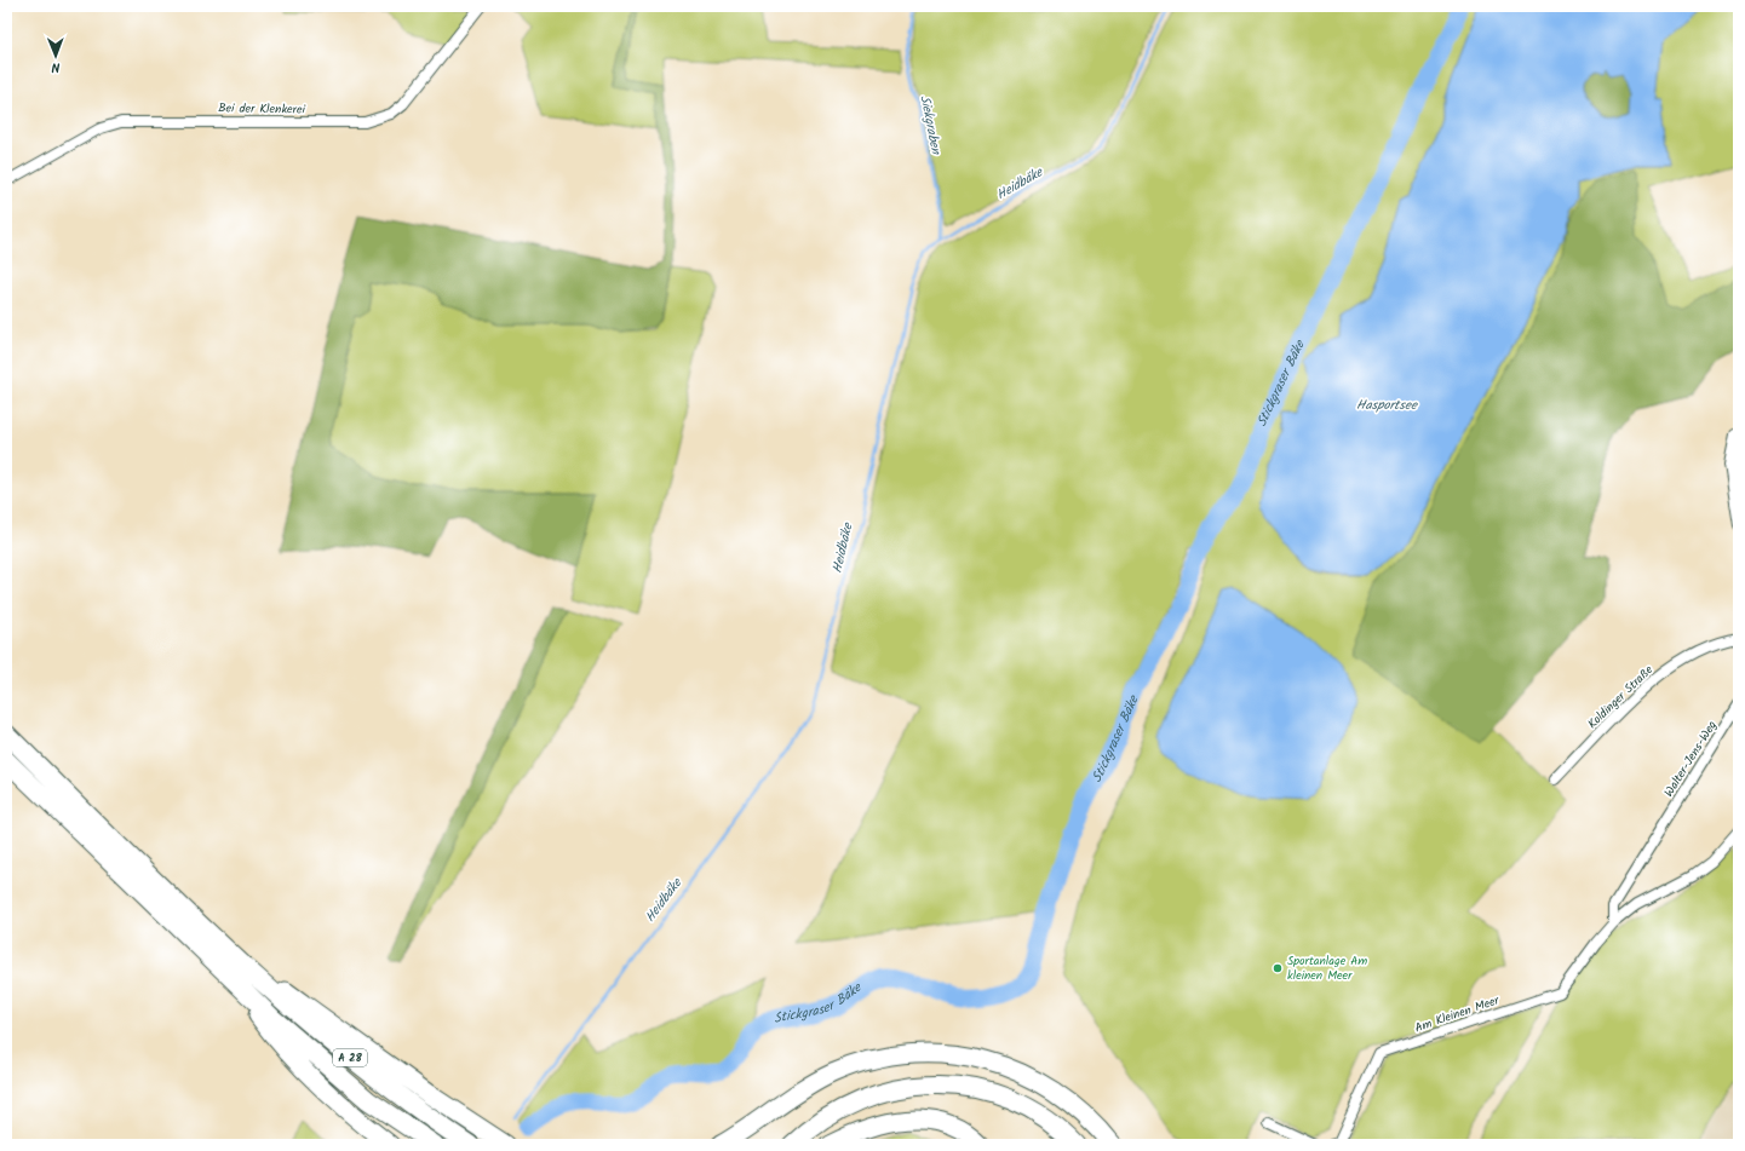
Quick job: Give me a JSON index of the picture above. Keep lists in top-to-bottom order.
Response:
{
  "streets": {
    "highway": ["A 28"],
    "street": [
      "Bei der Klenkerei",
      "Koldinger Straße",
      "Walter-Jens-Weg",
      "Am Kleinen Meer"
    ]
  },
  "crossings": [
    ["Walter-Jens-Weg", "Am Kleinen Meer"]
  ],
  "water": [
    "Siekgraben",
    "Heidbäke",
    "Stickgraser Bäke",
    "Hasportsee"
  ],
  "places": ["Sportanlage Am kleinen Meer"],
  "north": "bottom"
}
